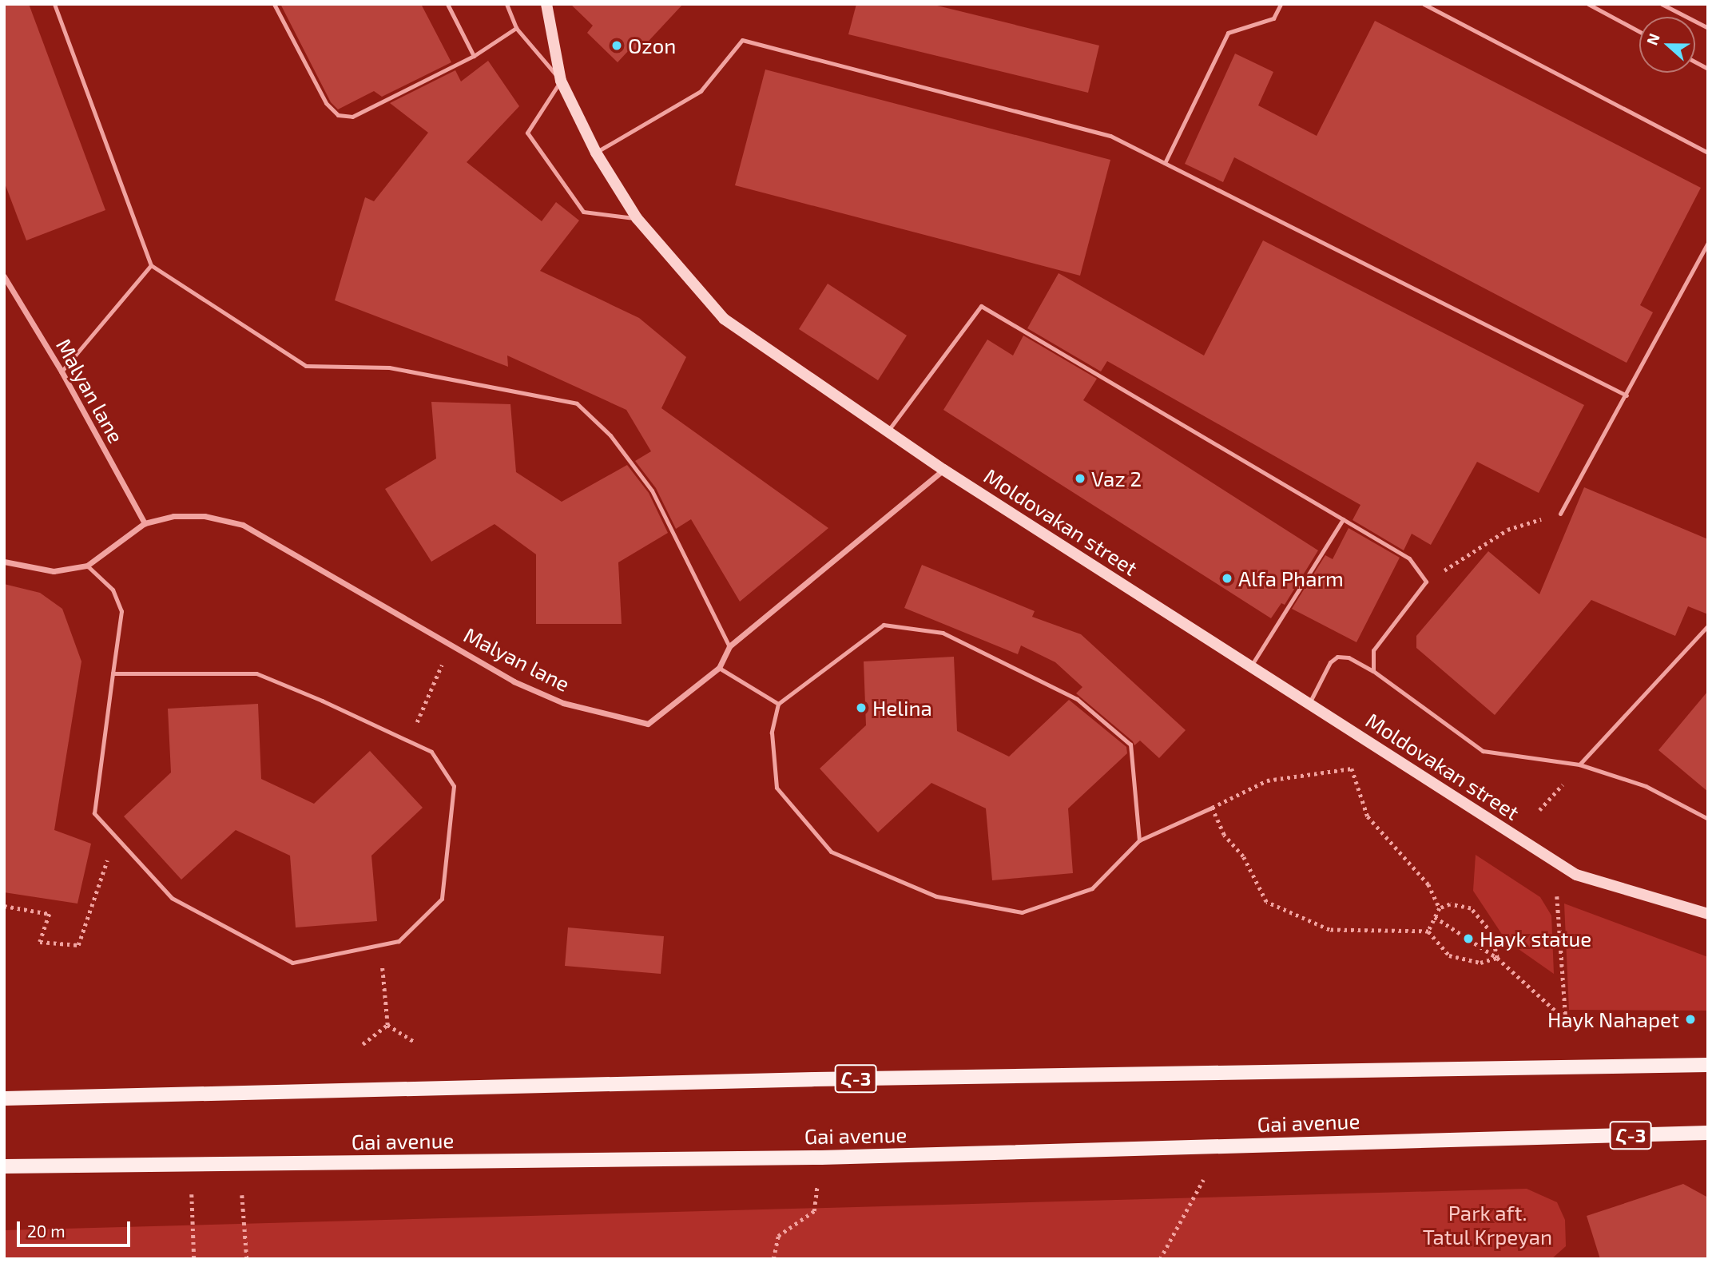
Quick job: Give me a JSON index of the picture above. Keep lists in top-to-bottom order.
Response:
{
  "streets": {
    "main road": ["Հ-3", "Gai avenue"],
    "street": ["Malyan lane", "Moldovakan street"]
  },
  "crossings": [
    ["Malyan lane", "Moldovakan street"]
  ],
  "parks": ["Park aft. Tatul Krpeyan"],
  "places": [
    "Ozon",
    "Vaz 2",
    "Alfa Pharm",
    "Helina",
    "Hayk statue",
    "Hayk Nahapet"
  ],
  "scale_bar": "20 m",
  "north": "left"
}
